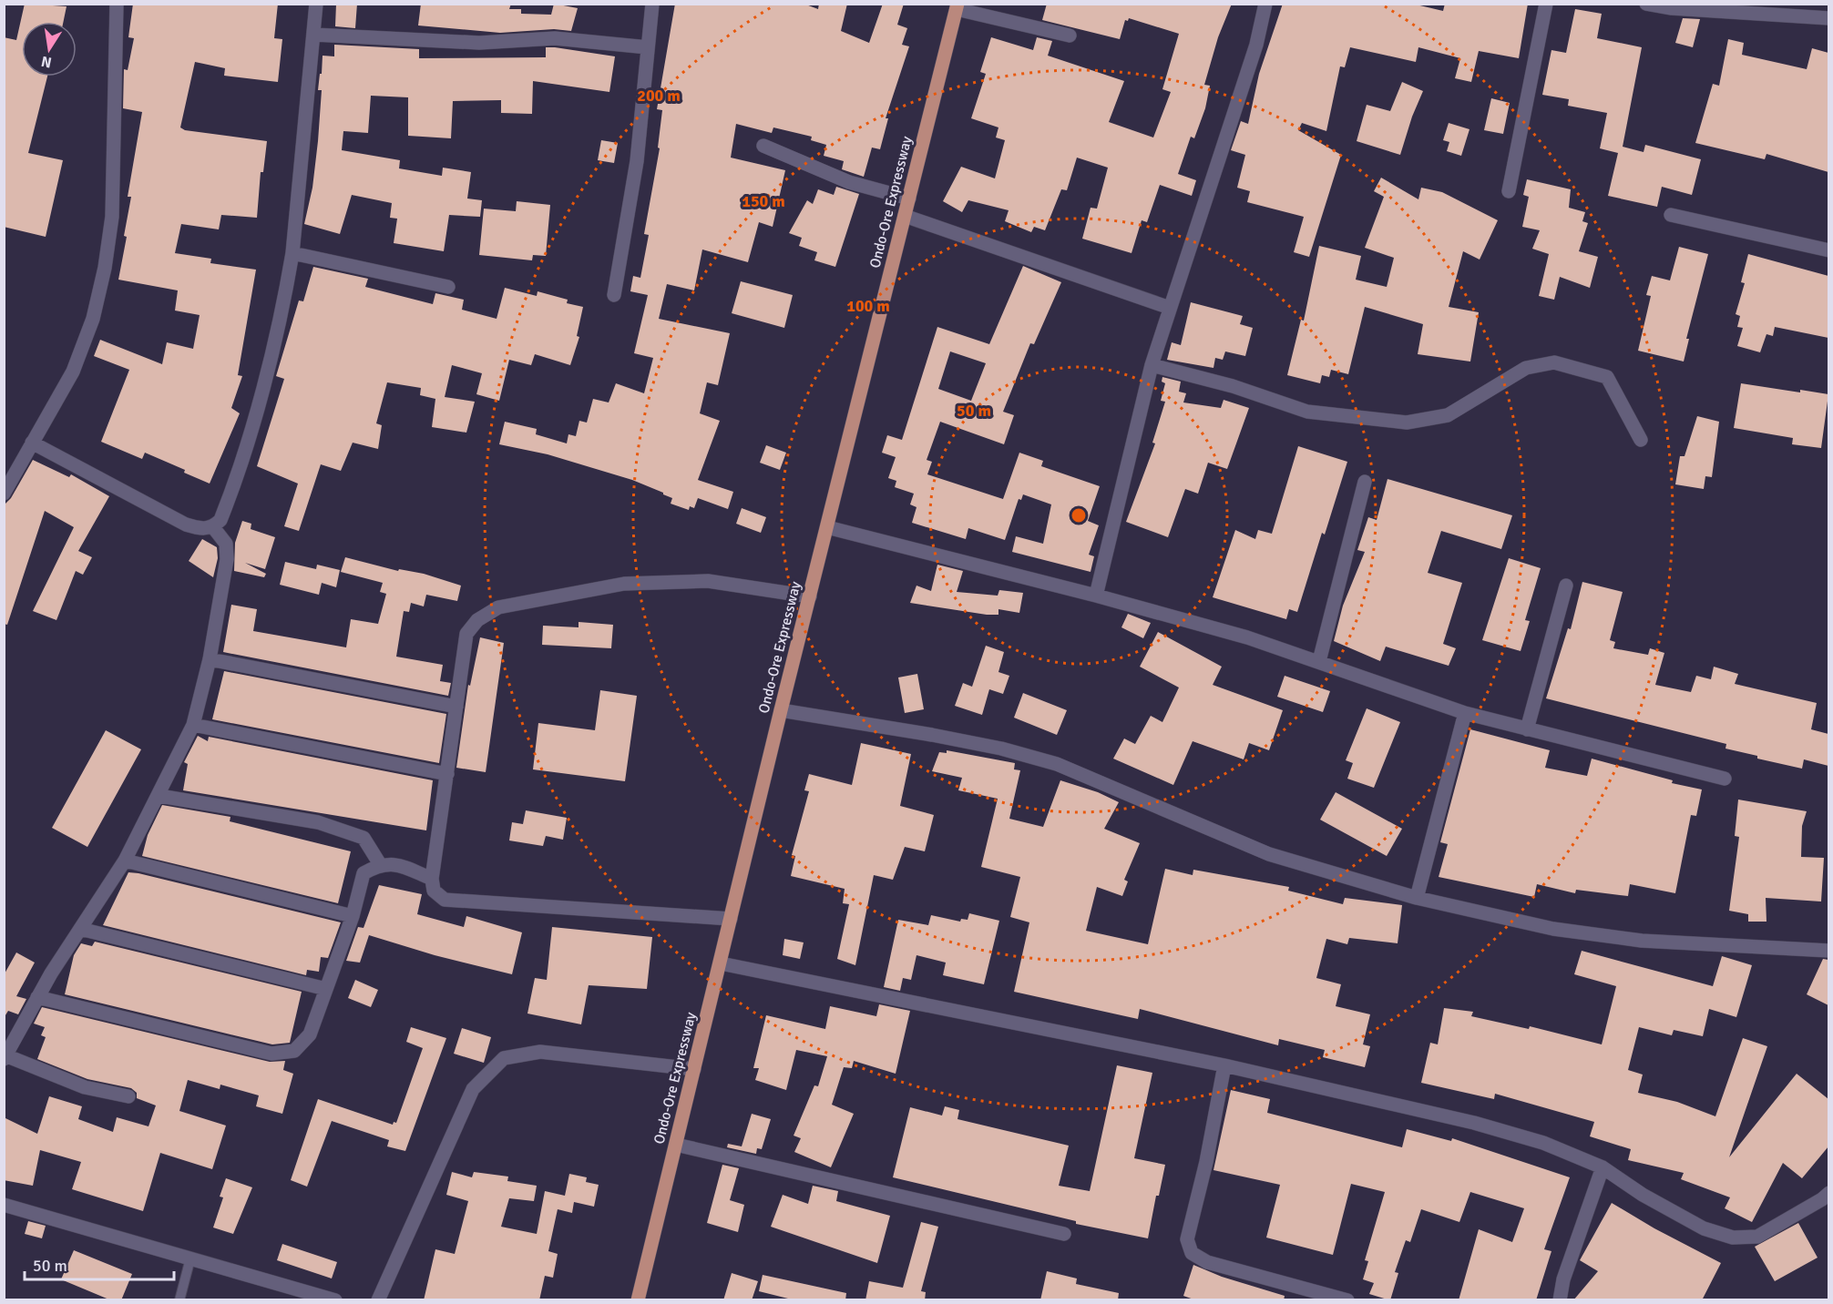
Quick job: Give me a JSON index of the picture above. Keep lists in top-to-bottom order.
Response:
{
  "streets": {
    "main road": ["Ondo-Ore Expressway"]
  },
  "scale_bar": "50 m",
  "north": "bottom",
  "rings": [
    "200 m",
    "150 m",
    "100 m",
    "50 m"
  ]
}
